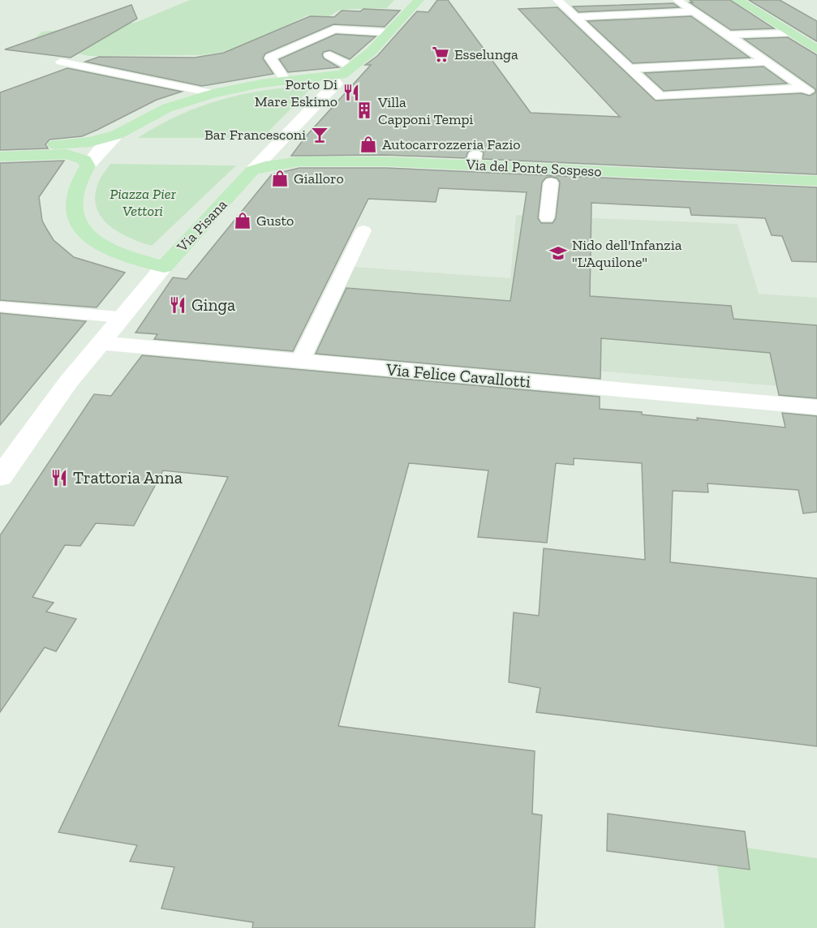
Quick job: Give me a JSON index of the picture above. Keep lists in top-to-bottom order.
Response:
{
  "streets": {
    "main road": ["Via del Ponte Sospeso", "Via Pisana"],
    "street": ["Via Felice Cavallotti"]
  },
  "crossings": [
    ["Via del Ponte Sospeso", "Via Pisana"],
    ["Via Pisana", "Via Felice Cavallotti"]
  ],
  "parks": ["Piazza Pier Vettori"],
  "places": {
    "supermarket": ["Esselunga"],
    "restaurant": ["Porto Di Mare Eskimo", "Ginga", "Trattoria Anna"],
    "building": ["Villa Capponi Tempi"],
    "bar": ["Bar Francesconi"],
    "shop": ["Autocarrozzeria Fazio", "Gialloro", "Gusto"],
    "school or university": ["Nido dell'Infanzia \"L'Aquilone\""]
  }
}
